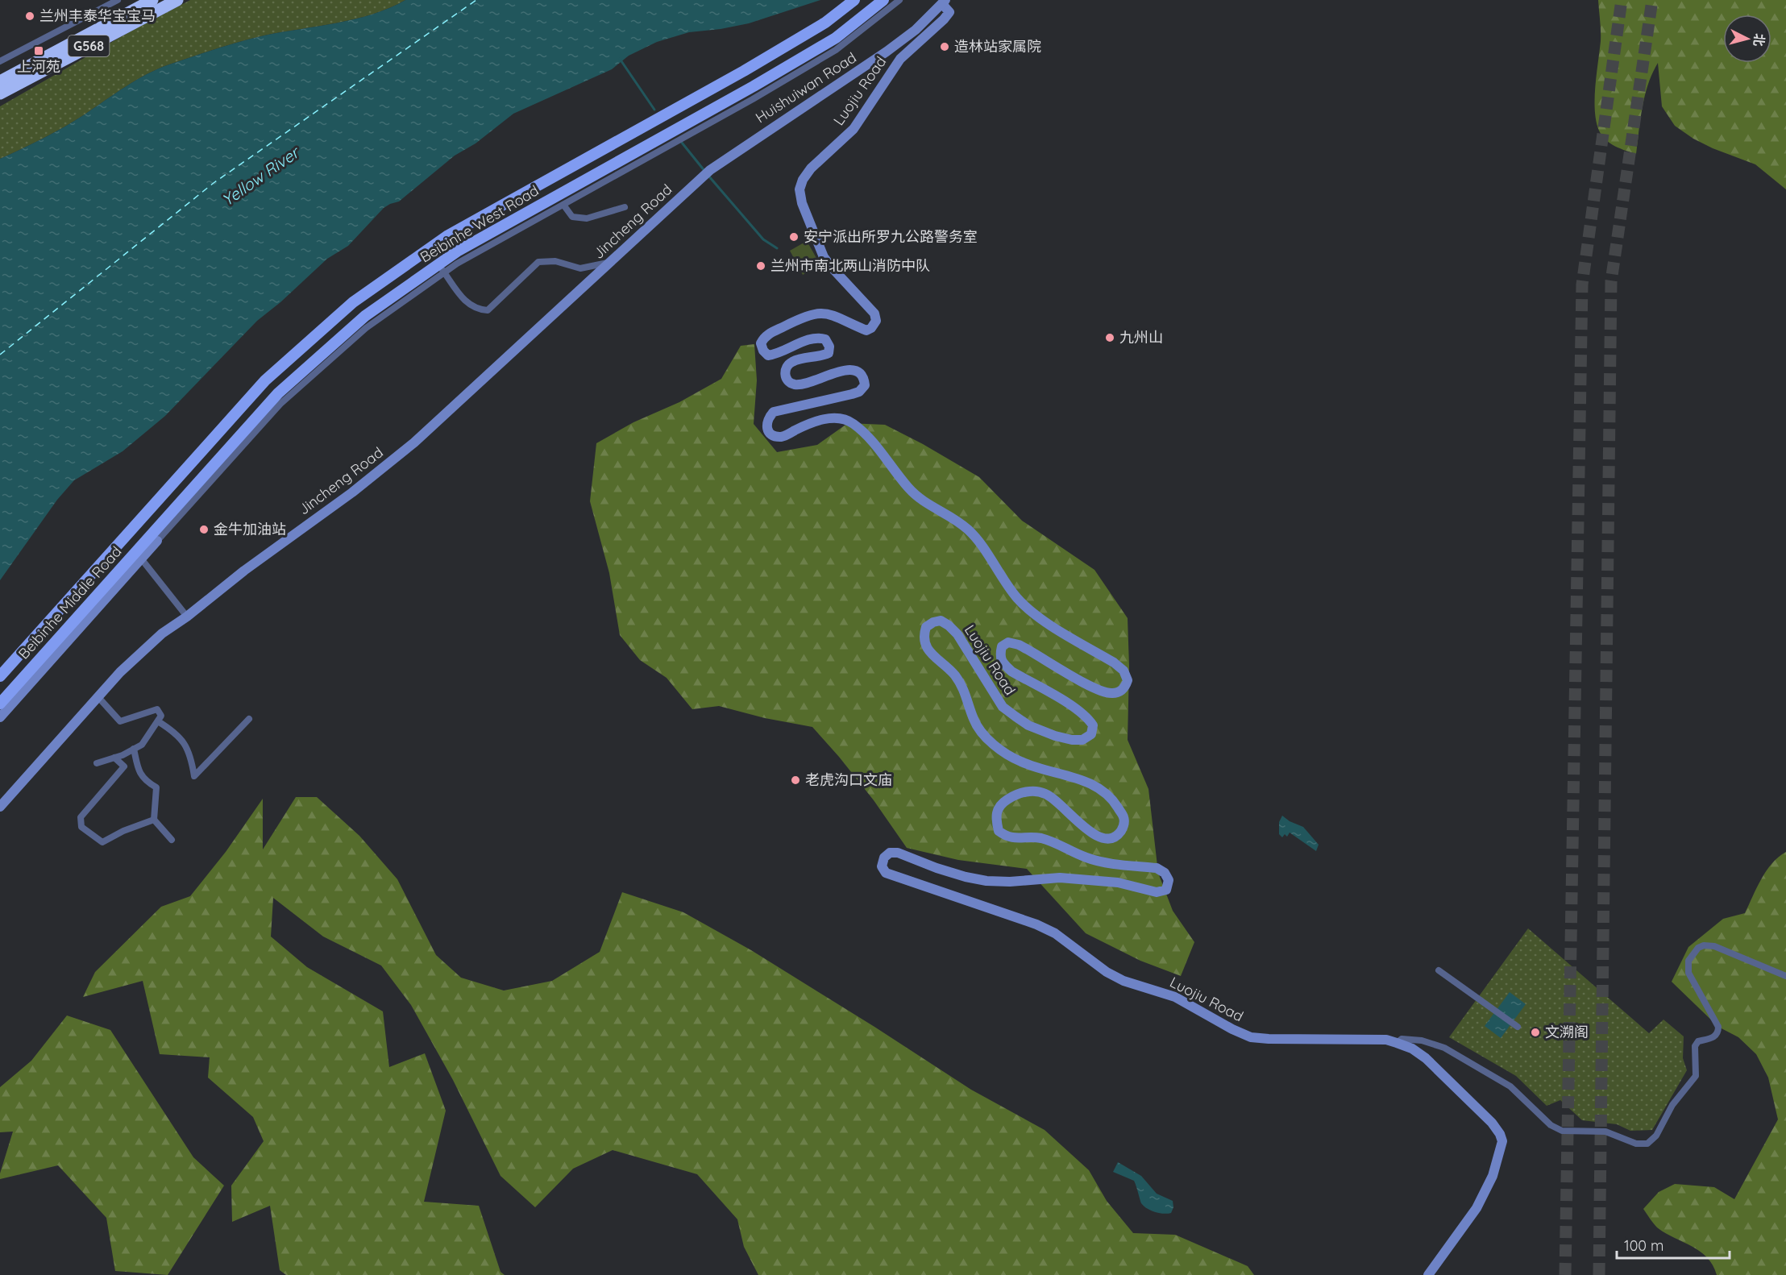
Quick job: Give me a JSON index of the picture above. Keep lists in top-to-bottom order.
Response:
{
  "streets": {
    "highway": ["G568"],
    "main road": ["Beibinhe West Road", "Beibinhe Middle Road"],
    "street": ["Huishuiwan Road", "Luojiu Road", "Jincheng Road"]
  },
  "crossings": [
    ["Huishuiwan Road", "Luojiu Road"],
    ["Huishuiwan Road", "Jincheng Road"],
    ["Beibinhe West Road", "Beibinhe Middle Road"]
  ],
  "water": ["Yellow River"],
  "places": {
    "other": [
      "兰州丰泰华宝宝马",
      "造林站家属院",
      "安宁派出所罗九公路警务室",
      "兰州市南北两山消防中队",
      "九州山",
      "金牛加油站",
      "老虎沟口文庙",
      "文溯阁"
    ],
    "transit": ["上河苑"]
  },
  "scale_bar": "100 m",
  "north": "right"
}
